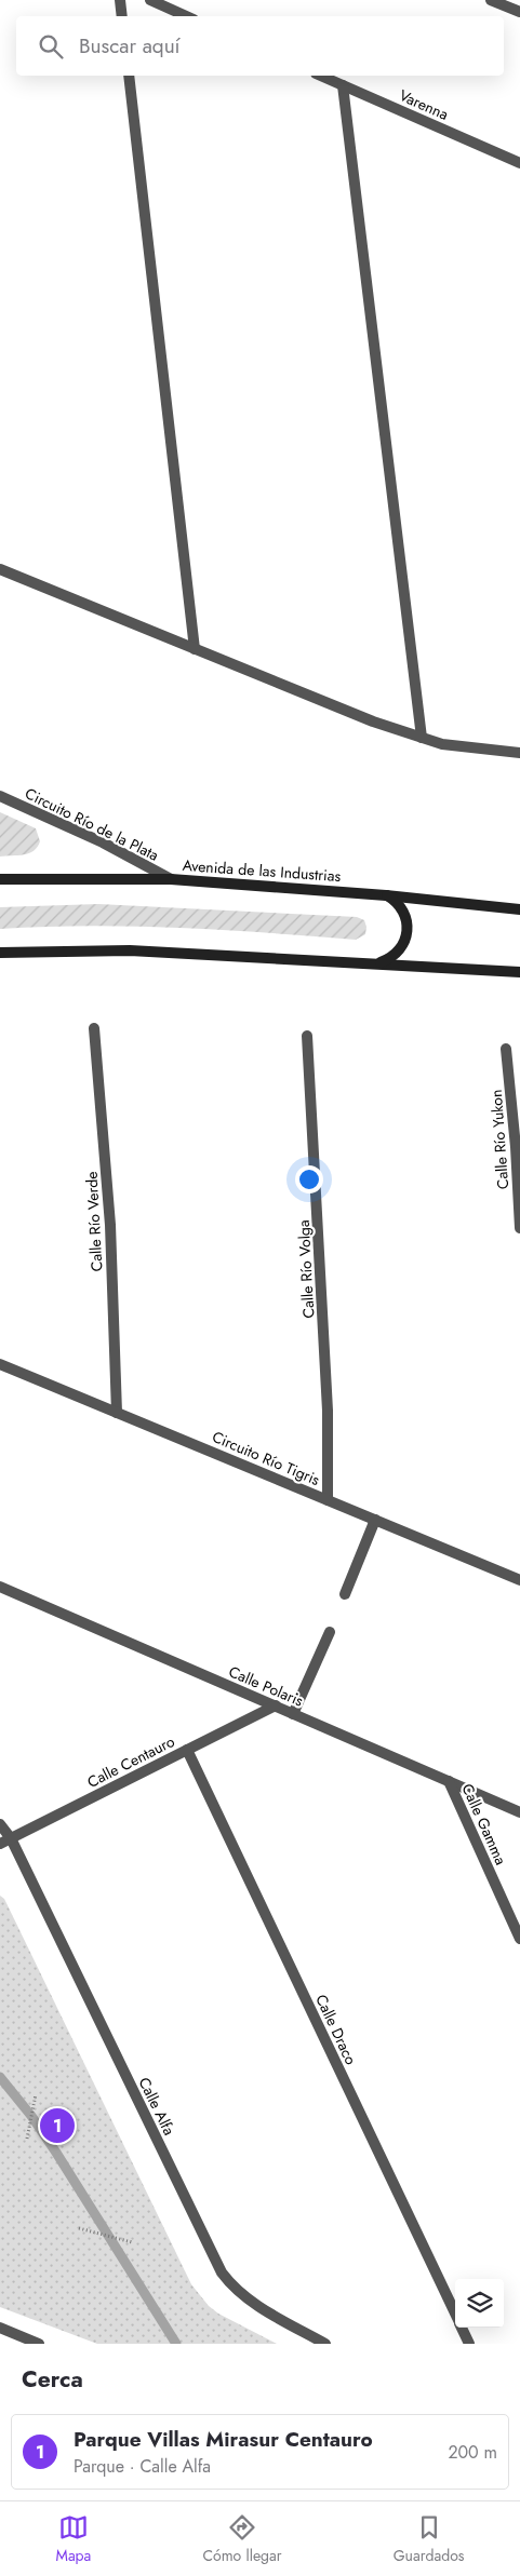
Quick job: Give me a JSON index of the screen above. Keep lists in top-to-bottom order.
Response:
{
  "streets": {
    "street": [
      "Varenna",
      "Circuito Río de la Plata",
      "Avenida de las Industrias",
      "Calle Río Yukon",
      "Calle Río Verde",
      "Calle Río Volga",
      "Circuito Río Tigris",
      "Calle Polaris",
      "Calle Centauro",
      "Calle Gamma",
      "Calle Draco",
      "Calle Alfa"
    ]
  },
  "crossings": [
    ["Circuito Río de la Plata", "Avenida de las Industrias"],
    ["Calle Río Verde", "Circuito Río Tigris"],
    ["Calle Río Volga", "Circuito Río Tigris"],
    ["Calle Polaris", "Calle Centauro"],
    ["Calle Polaris", "Calle Gamma"],
    ["Calle Centauro", "Calle Draco"],
    ["Calle Centauro", "Calle Alfa"]
  ],
  "page": {
    "search": "Buscar aquí",
    "pins": "1",
    "heading": "Cerca",
    "list": [
      {
        "mark": "1",
        "name": "Parque Villas Mirasur Centauro",
        "note": "Parque · Calle Alfa",
        "value": "200 m"
      }
    ],
    "nav": ["Mapa", "Cómo llegar", "Guardados"]
  }
}
